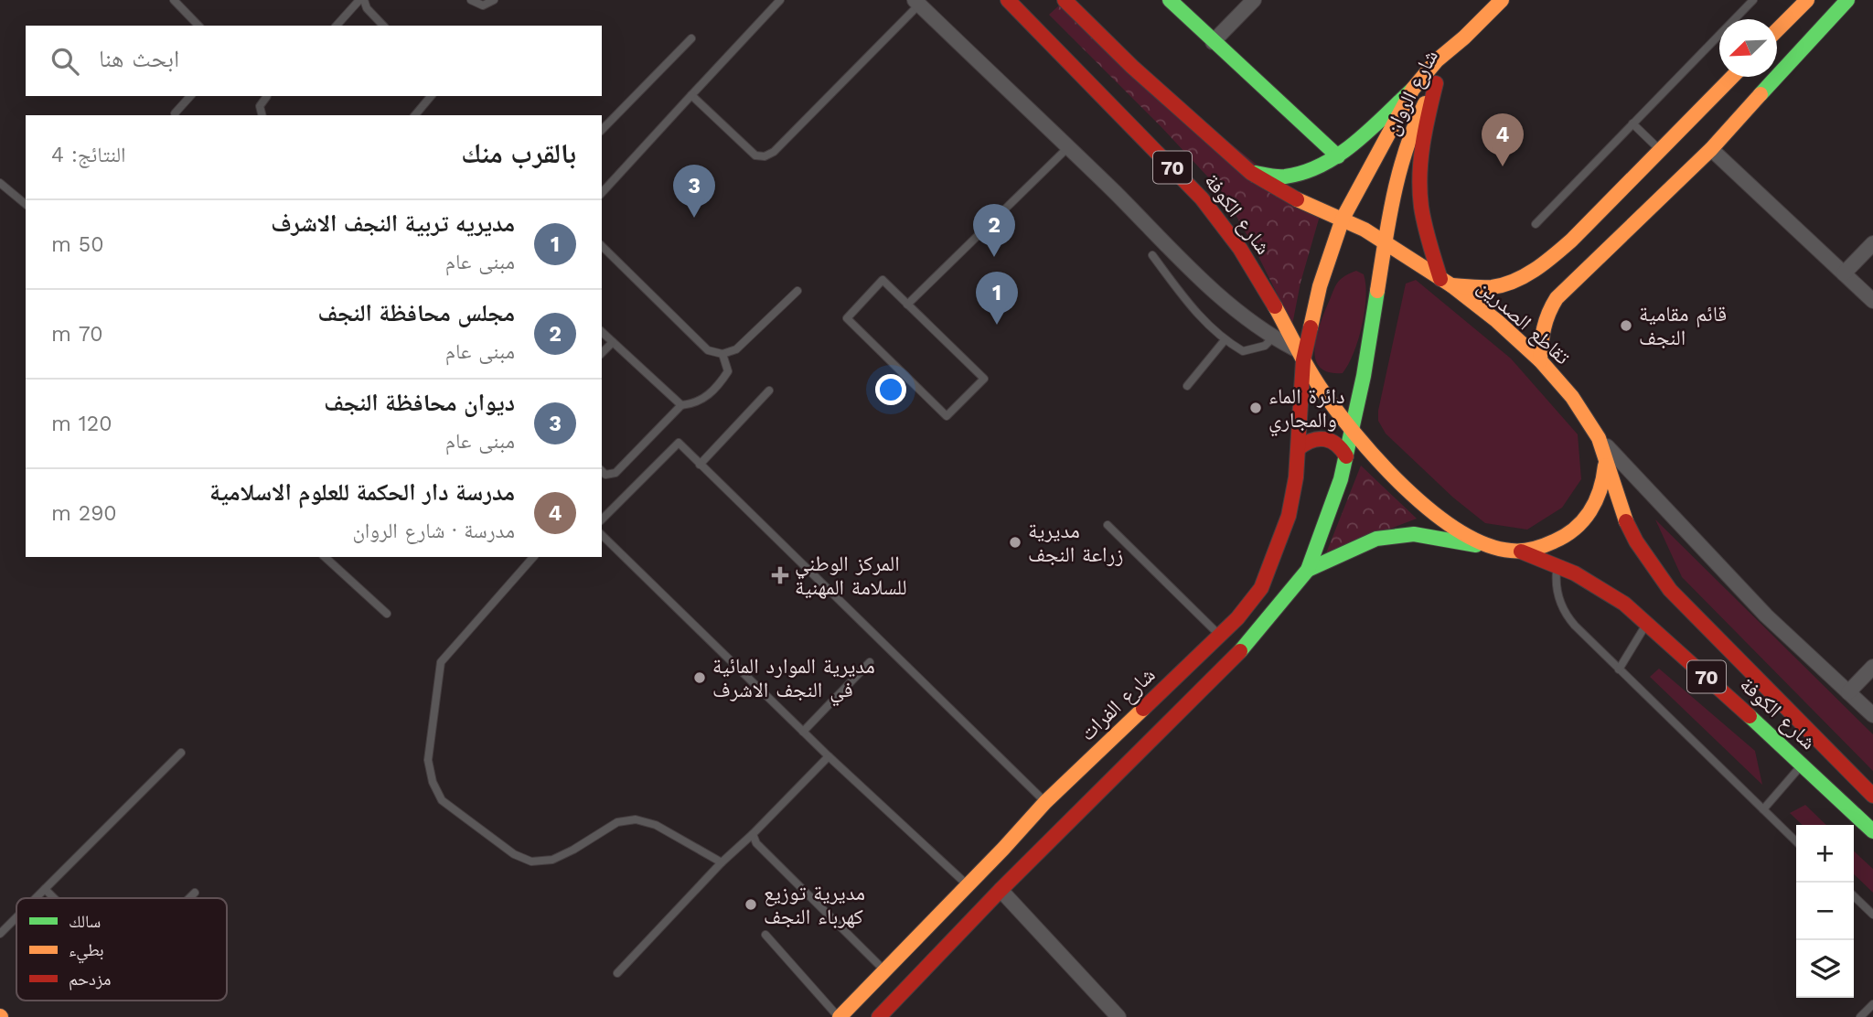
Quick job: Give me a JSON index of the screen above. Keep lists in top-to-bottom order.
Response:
{
  "streets": {
    "main road": [
      "شارع الروان",
      "70",
      "شارع الكوفة",
      "تقاطع الصدرين",
      "شارع الفرات"
    ]
  },
  "crossings": [
    ["شارع الروان", "70"],
    ["شارع الروان", "شارع الكوفة"],
    ["شارع الروان", "تقاطع الصدرين"],
    ["شارع الروان", "شارع الفرات"],
    ["70", "شارع الكوفة"],
    ["70", "شارع الفرات"],
    ["شارع الكوفة", "تقاطع الصدرين"],
    ["شارع الكوفة", "شارع الفرات"]
  ],
  "places": {
    "other": [
      "قائم مقامية النجف",
      "دائرة الماء والمجاري",
      "مديرية زراعة النجف",
      "مديرية الموارد المائية في النجف الاشرف",
      "مديرية توزيع كهرباء النجف"
    ],
    "health": ["المركز الوطني للسلامة المهنية"]
  },
  "legend": ["سالك", "بطيء", "مزدحم"],
  "north": "bottom left",
  "page": {
    "search": "ابحث هنا",
    "pins": [
      "4",
      "3",
      "2",
      "1"
    ],
    "heading": ["بالقرب منك", "النتائج: 4"],
    "list": [
      {
        "mark": "1",
        "name": "مديريه تربية النجف الاشرف",
        "note": "مبنى عام",
        "value": "50 m"
      },
      {
        "mark": "2",
        "name": "مجلس محافظة النجف",
        "note": "مبنى عام",
        "value": "70 m"
      },
      {
        "mark": "3",
        "name": "ديوان محافظة النجف",
        "note": "مبنى عام",
        "value": "120 m"
      },
      {
        "mark": "4",
        "name": "مدرسة دار الحكمة للعلوم الاسلامية",
        "note": "مدرسة · شارع الروان",
        "value": "290 m"
      }
    ],
    "map_buttons": ["+", "−"]
  }
}
